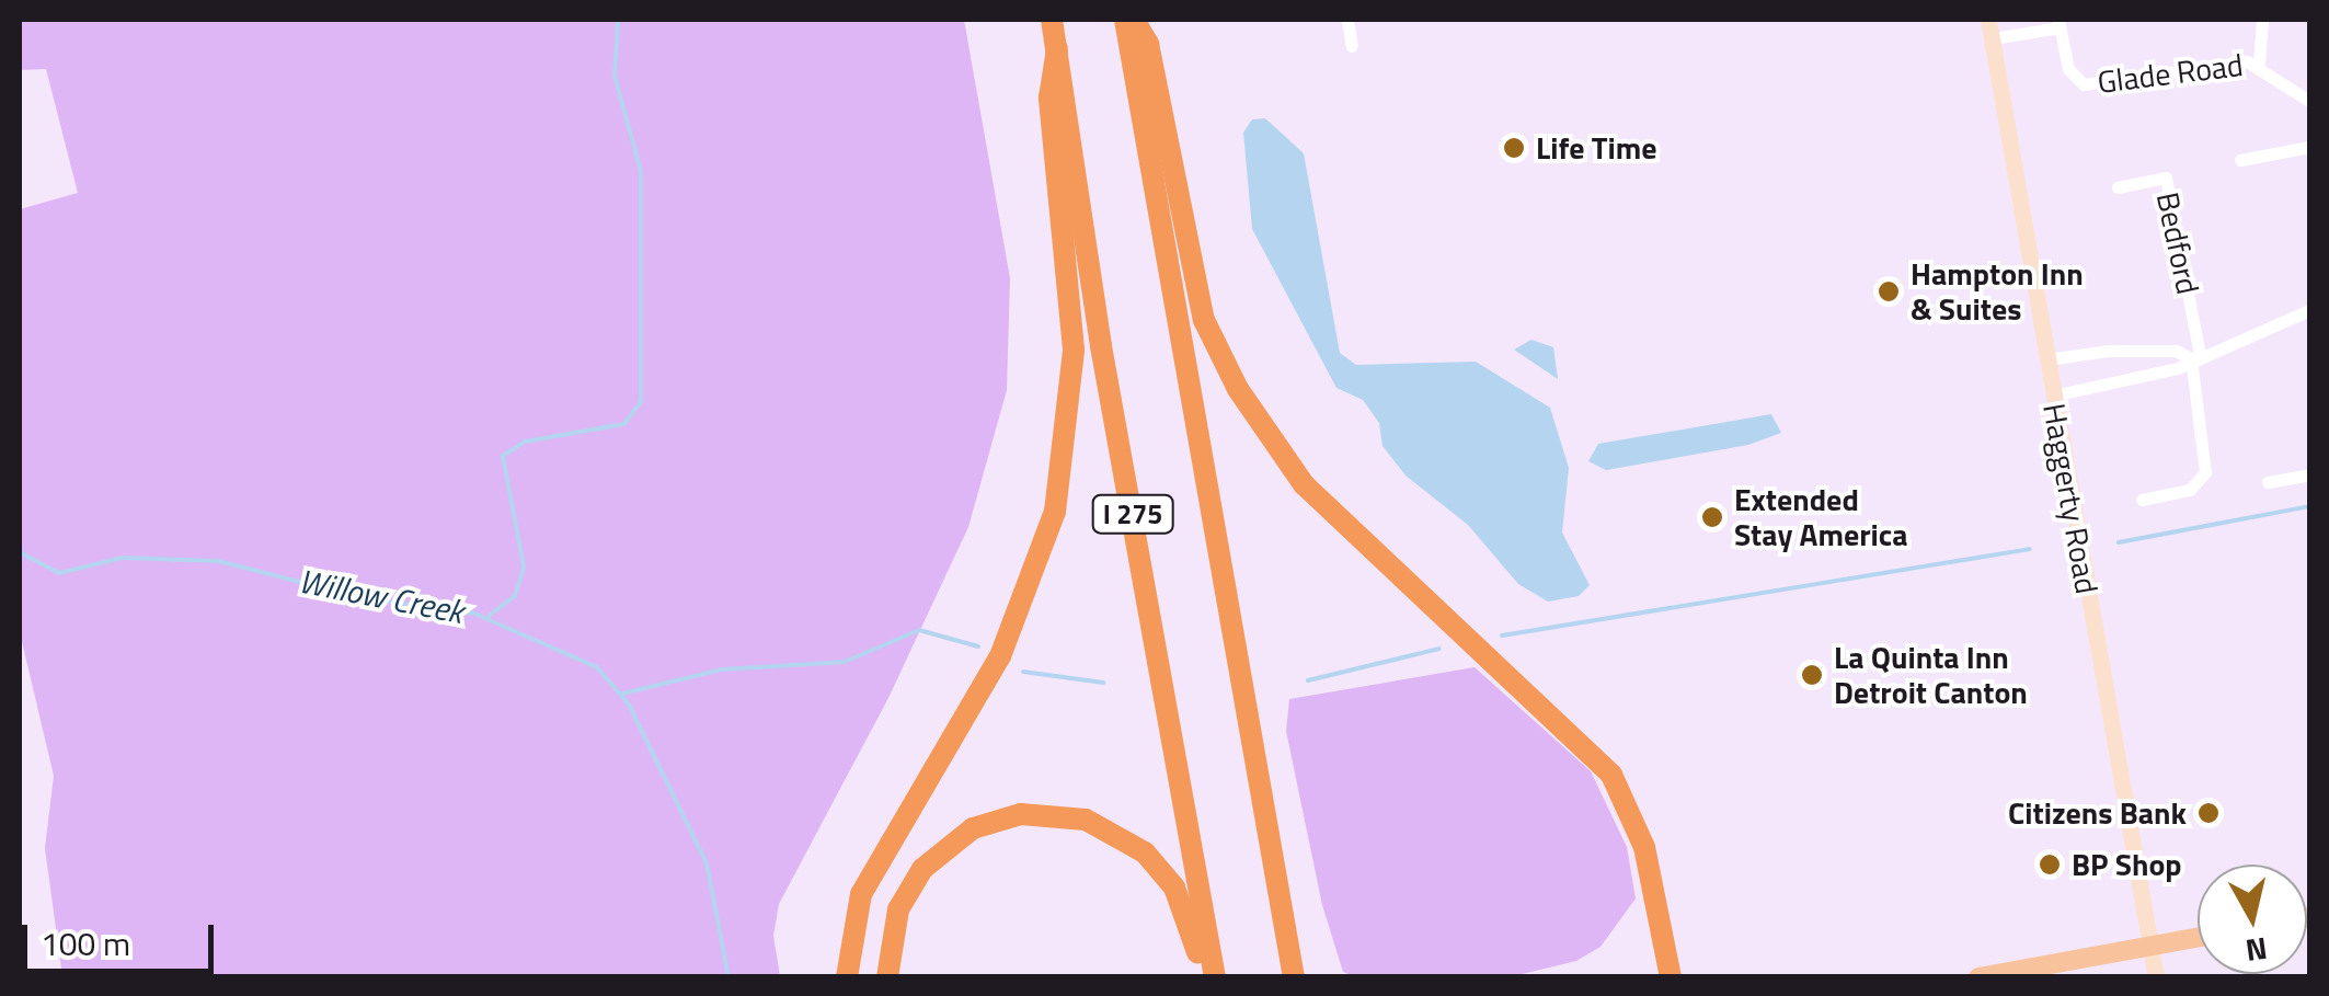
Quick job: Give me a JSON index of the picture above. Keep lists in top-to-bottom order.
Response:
{
  "streets": {
    "highway": ["I 275"],
    "main road": ["Haggerty Road"],
    "street": ["Glade Road", "Bedford"]
  },
  "crossings": [
    ["Glade Road", "Haggerty Road"]
  ],
  "water": ["Willow Creek"],
  "places": [
    "Life Time",
    "Hampton Inn & Suites",
    "Extended Stay America",
    "La Quinta Inn Detroit Canton",
    "Citizens Bank",
    "BP Shop"
  ],
  "scale_bar": "100 m",
  "north": "bottom"
}
